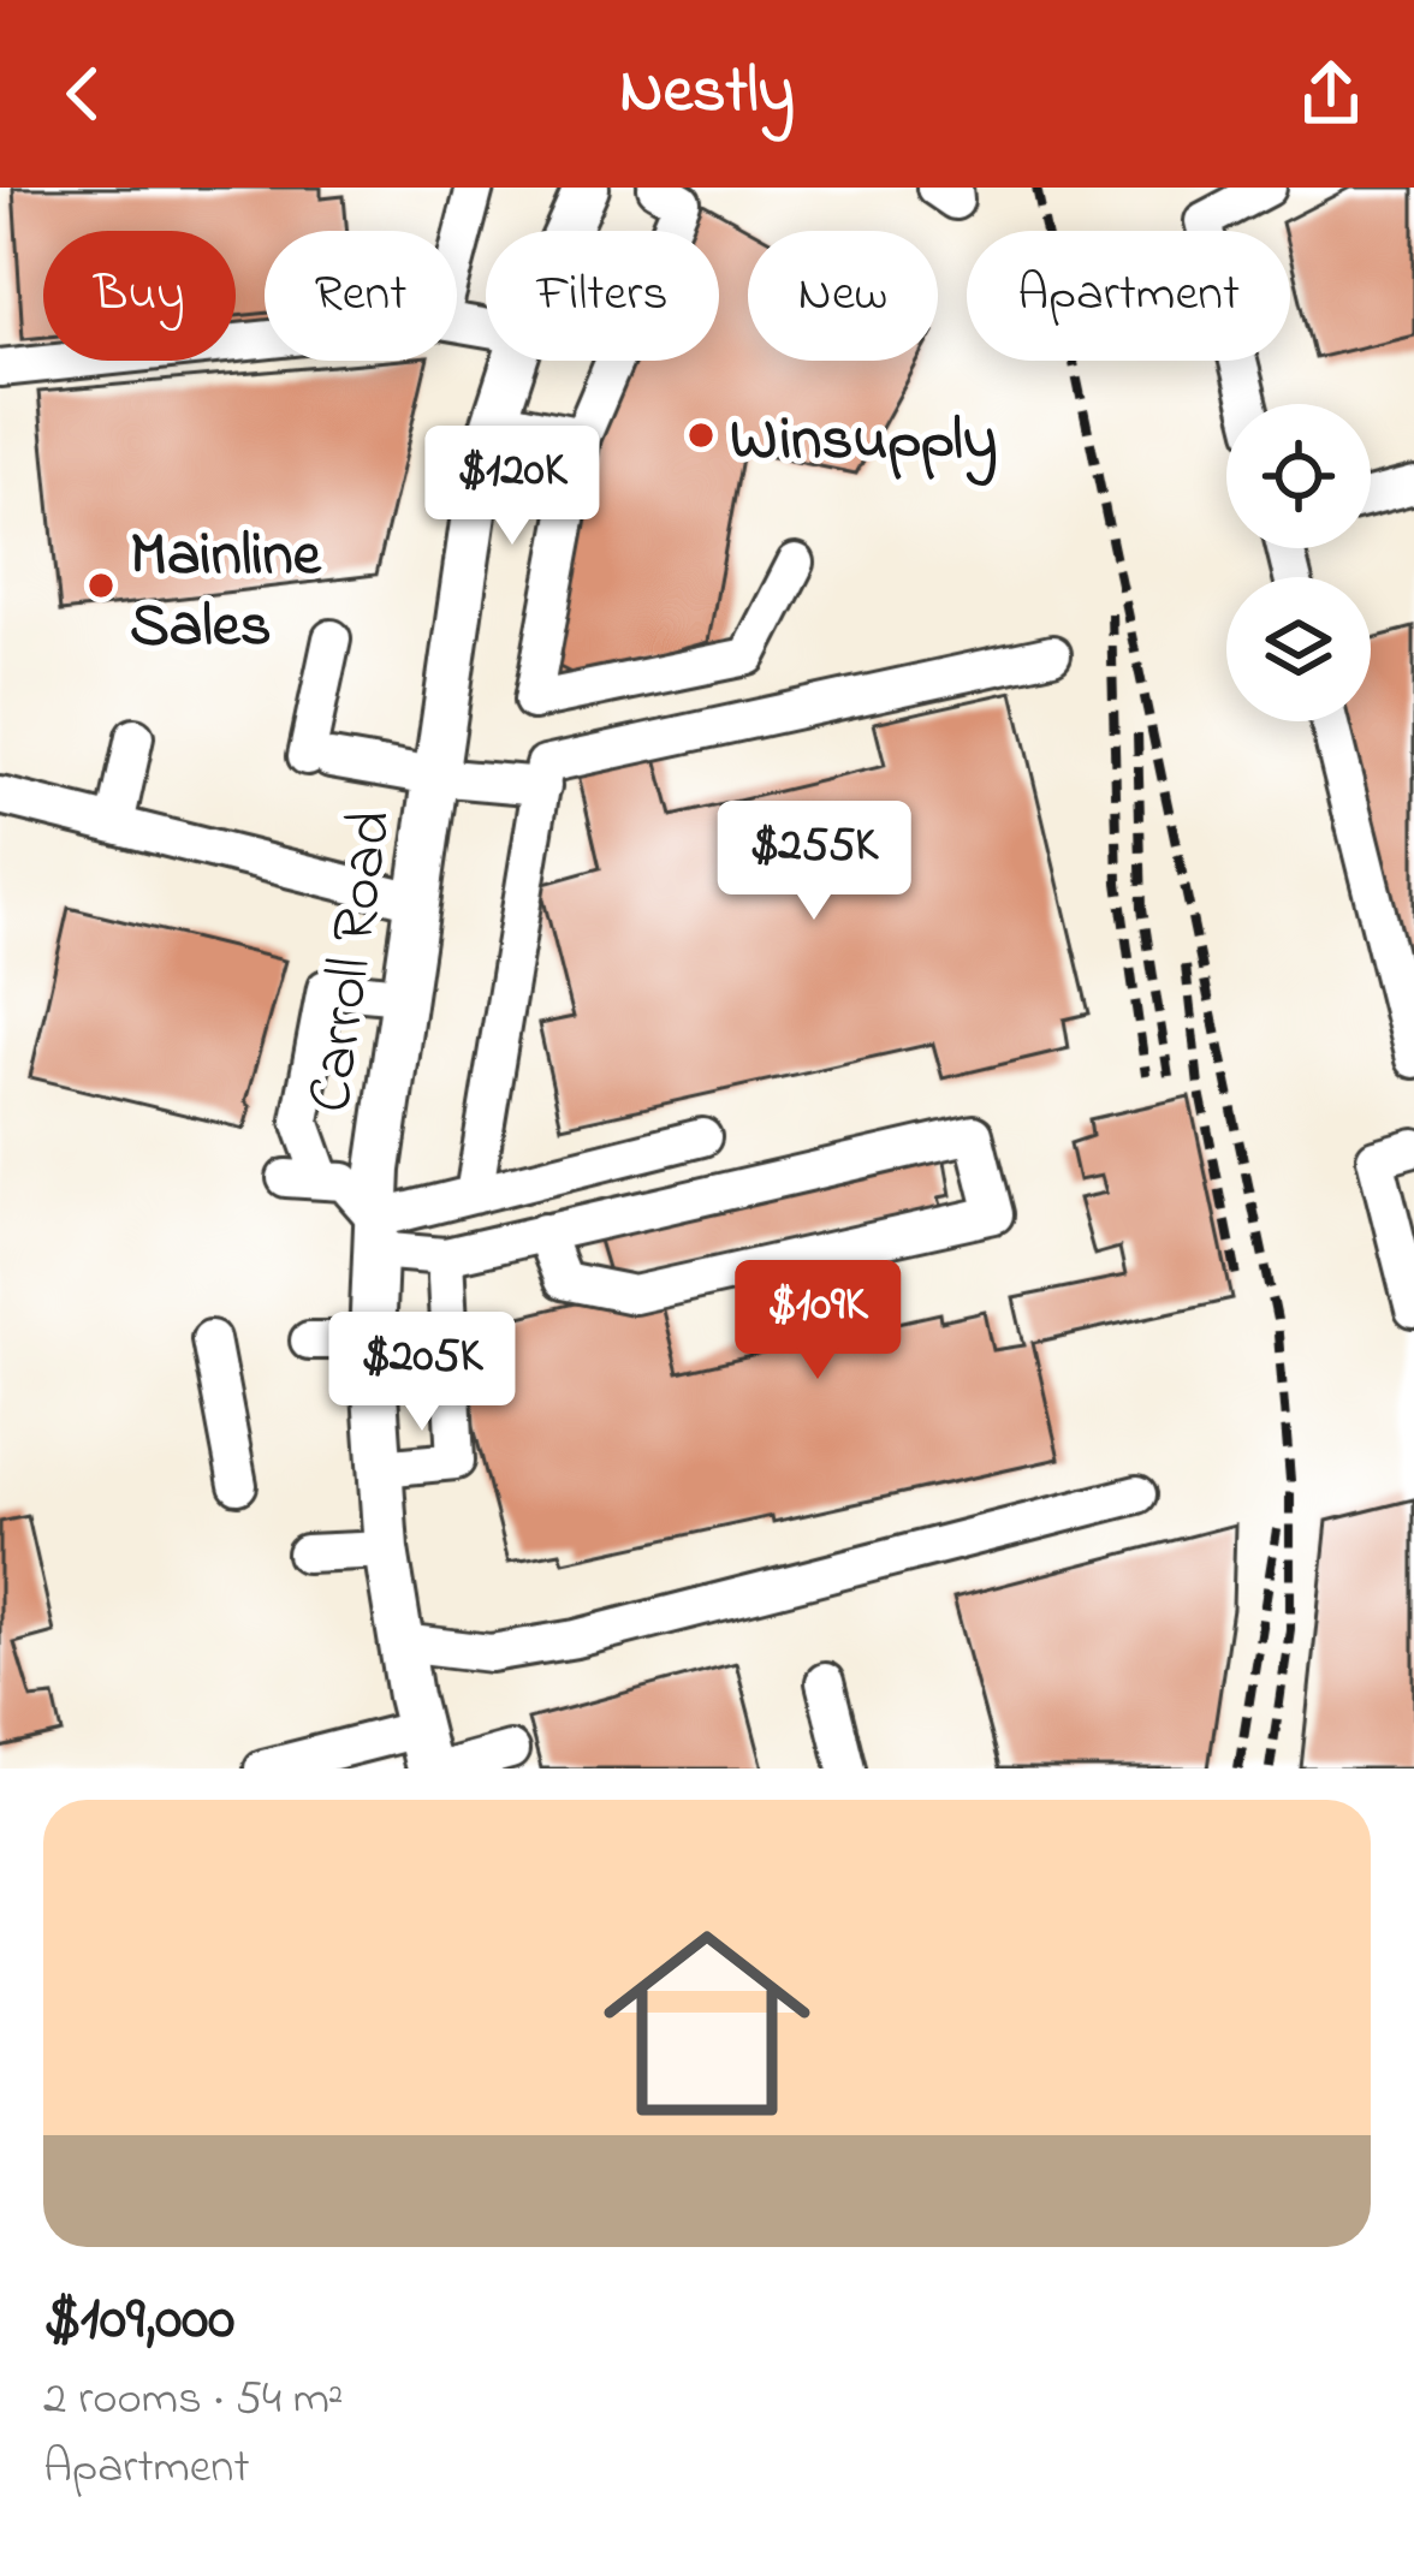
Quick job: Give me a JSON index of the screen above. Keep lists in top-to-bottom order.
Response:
{
  "streets": {
    "main road": ["Carroll Road"]
  },
  "places": ["Winsupply", "Mainline Sales"],
  "page": {
    "header": "Nestly",
    "chip": [
      "Buy",
      "Rent",
      "Filters",
      "New",
      "Apartment"
    ],
    "price": [
      "$120K",
      "$255K",
      "$109K",
      "$205K"
    ],
    "list": [
      {
        "name": "$109,000",
        "note": "2 rooms · 54 m² · Apartment"
      }
    ]
  }
}
